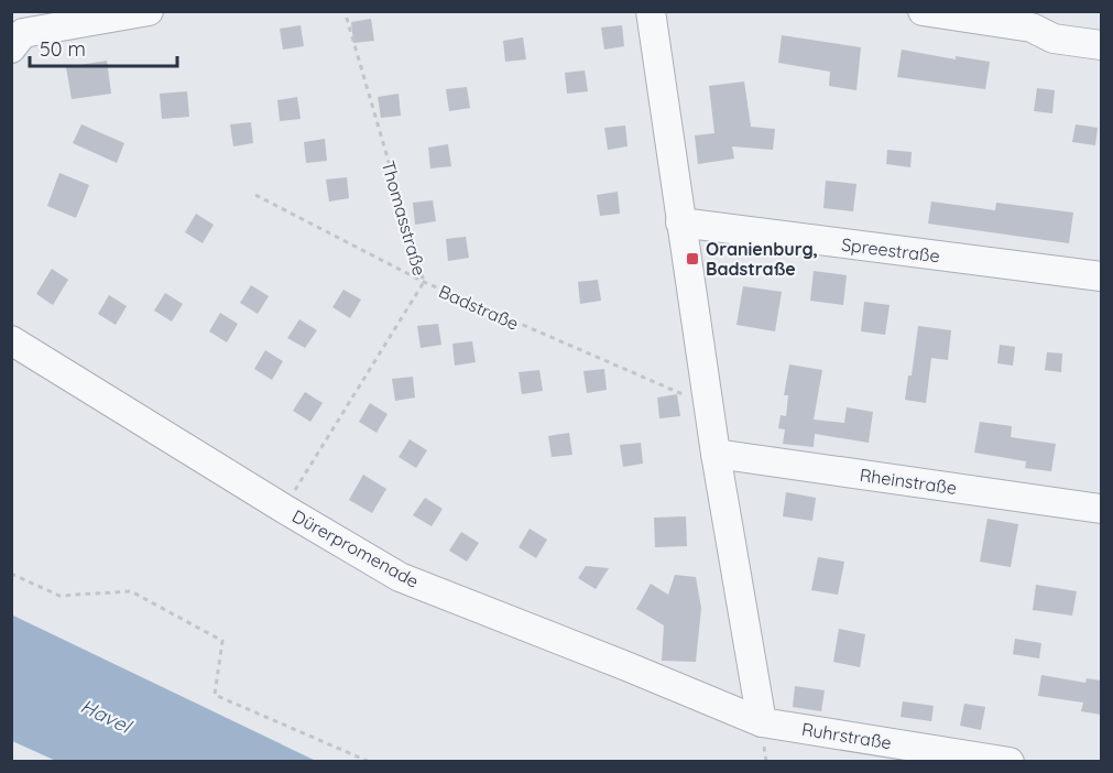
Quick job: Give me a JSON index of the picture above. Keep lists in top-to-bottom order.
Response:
{
  "streets": {
    "street": [
      "Spreestraße",
      "Rheinstraße",
      "Dürerpromenade",
      "Ruhrstraße"
    ],
    "path": ["Thomasstraße", "Badstraße"]
  },
  "crossings": [
    ["Thomasstraße", "Badstraße"],
    ["Thomasstraße", "Dürerpromenade"],
    ["Dürerpromenade", "Ruhrstraße"]
  ],
  "water": ["Havel"],
  "places": {
    "transit": ["Oranienburg, Badstraße"]
  },
  "scale_bar": "50 m"
}
